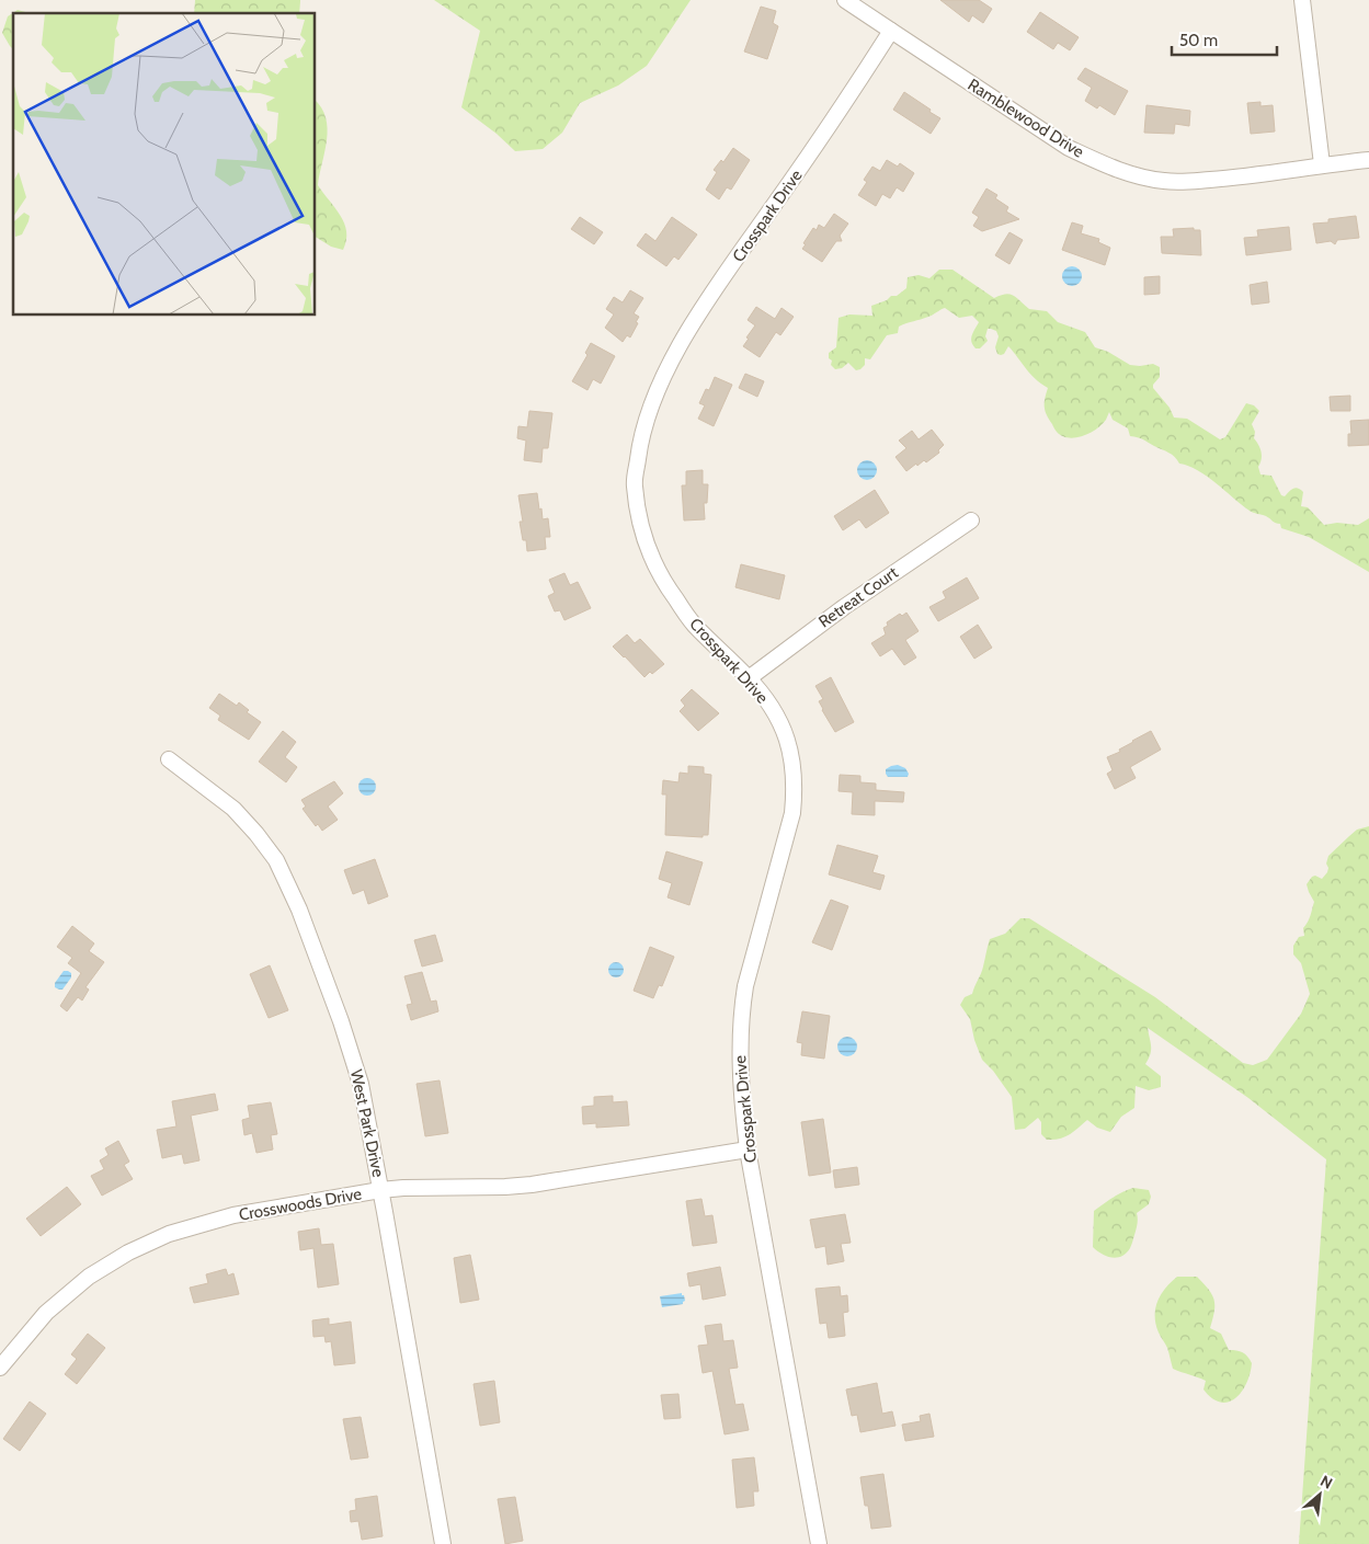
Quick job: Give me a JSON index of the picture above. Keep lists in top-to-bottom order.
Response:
{
  "streets": {
    "street": [
      "Ramblewood Drive",
      "Crosspark Drive",
      "Retreat Court",
      "West Park Drive",
      "Crosswoods Drive"
    ]
  },
  "crossings": [
    ["Ramblewood Drive", "Crosspark Drive"],
    ["Crosspark Drive", "Retreat Court"],
    ["Crosspark Drive", "Crosswoods Drive"],
    ["West Park Drive", "Crosswoods Drive"]
  ],
  "scale_bar": "50 m",
  "north": "top right"
}
